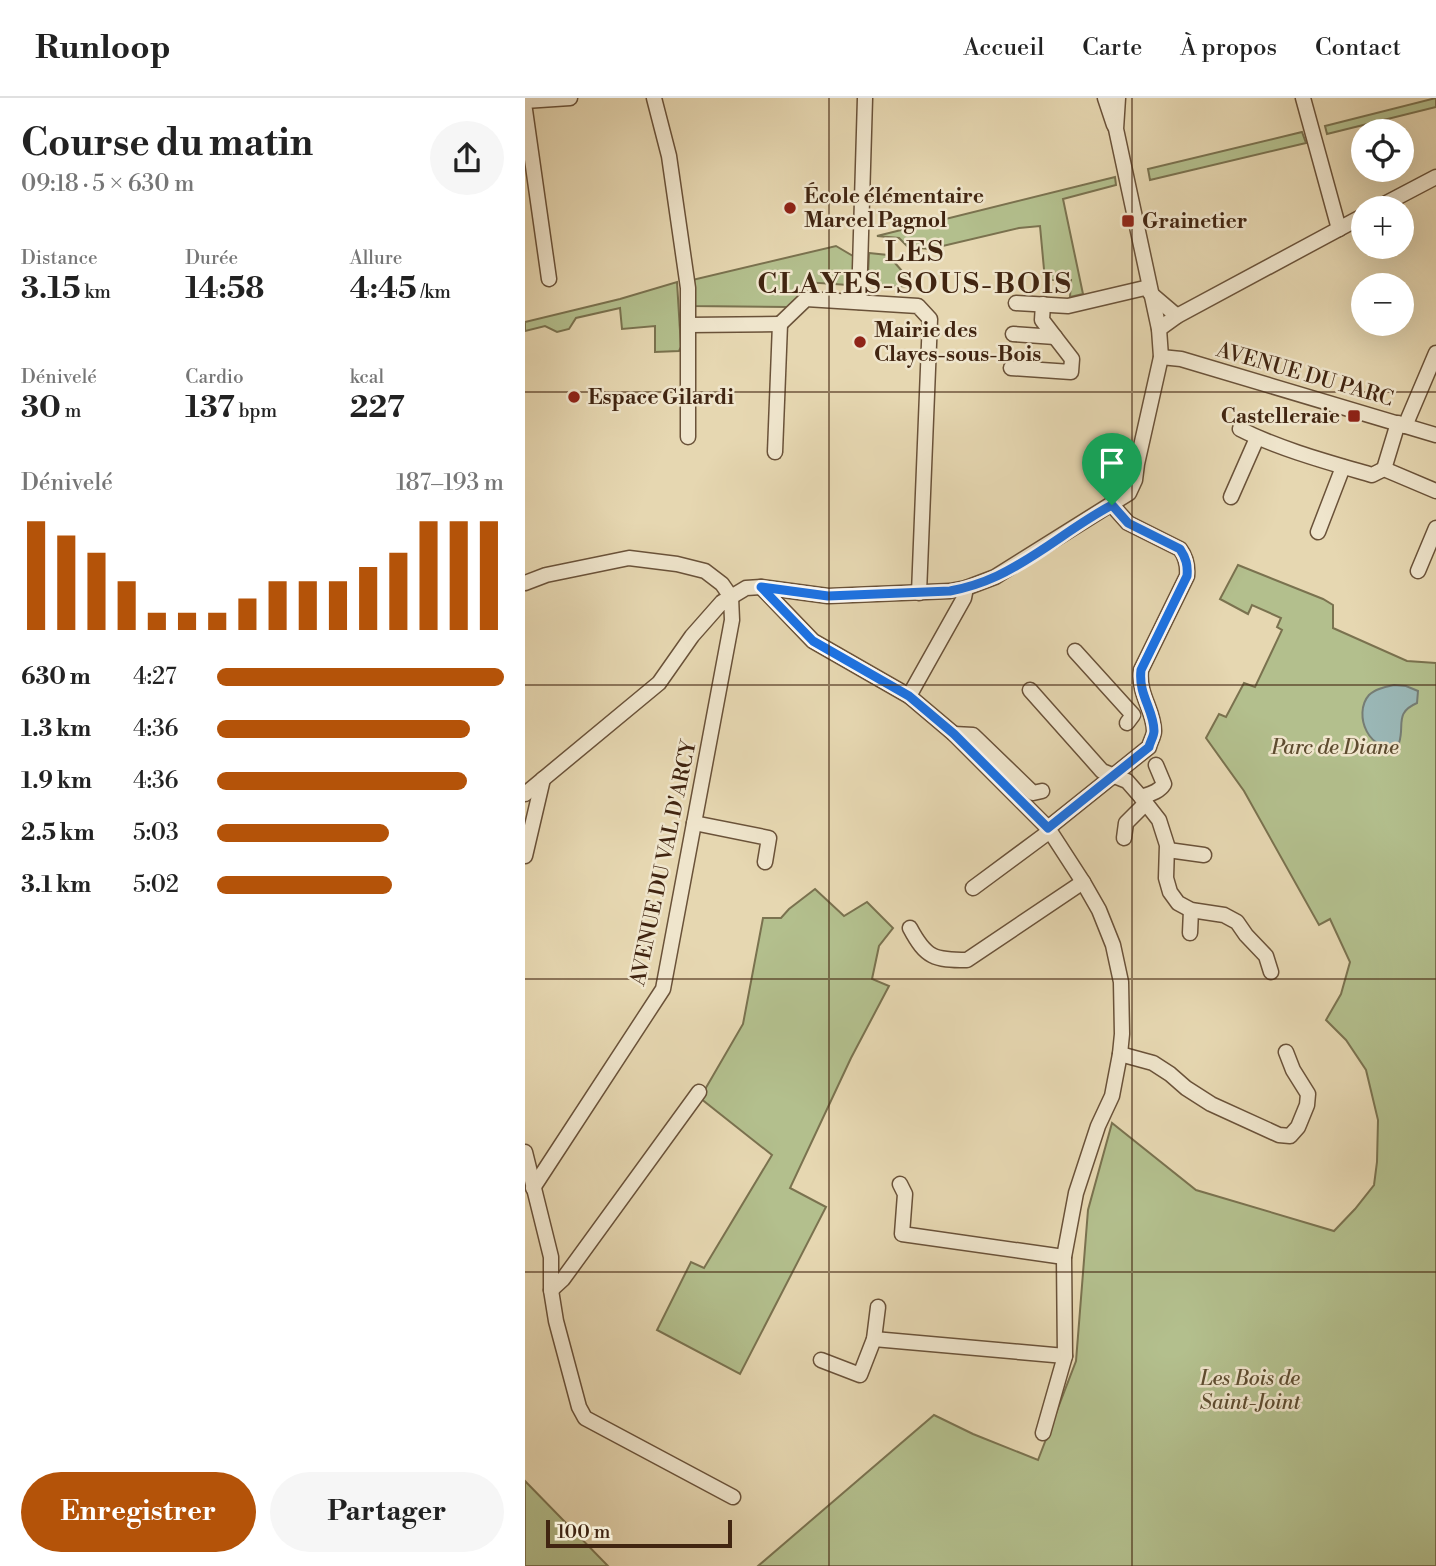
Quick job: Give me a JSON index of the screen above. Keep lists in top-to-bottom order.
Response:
{
  "streets": {
    "street": ["AVENUE DU PARC", "AVENUE DU VAL D'ARCY"]
  },
  "districts": ["LES CLAYES-SOUS-BOIS"],
  "parks": ["Parc de Diane", "Les Bois de Saint-Joint"],
  "places": {
    "other": ["École élémentaire Marcel Pagnol", "Mairie des Clayes-sous-Bois", "Espace Gilardi"],
    "transit": ["Grainetier", "Castelleraie"]
  },
  "scale_bar": "100 m",
  "page": {
    "header": "Runloop",
    "nav": [
      "Accueil",
      "Carte",
      "À propos",
      "Contact"
    ],
    "heading": ["Course du matin", "09:18 · 5 × 630 m"],
    "map_buttons": ["+", "−"],
    "stats": [
      ["Distance", "3.15 km"],
      ["Durée", "14:58"],
      ["Allure", "4:45 /km"],
      ["Dénivelé", "30 m"],
      ["Cardio", "137 bpm"],
      ["kcal", "227"]
    ],
    "chart": ["Dénivelé", "187–193 m"],
    "list": [
      {
        "name": "630 m",
        "note": "4:27"
      },
      {
        "name": "1.3 km",
        "note": "4:36"
      },
      {
        "name": "1.9 km",
        "note": "4:36"
      },
      {
        "name": "2.5 km",
        "note": "5:03"
      },
      {
        "name": "3.1 km",
        "note": "5:02"
      }
    ],
    "buttons": ["Enregistrer", "Partager"],
    "scale": "100 m"
  }
}
